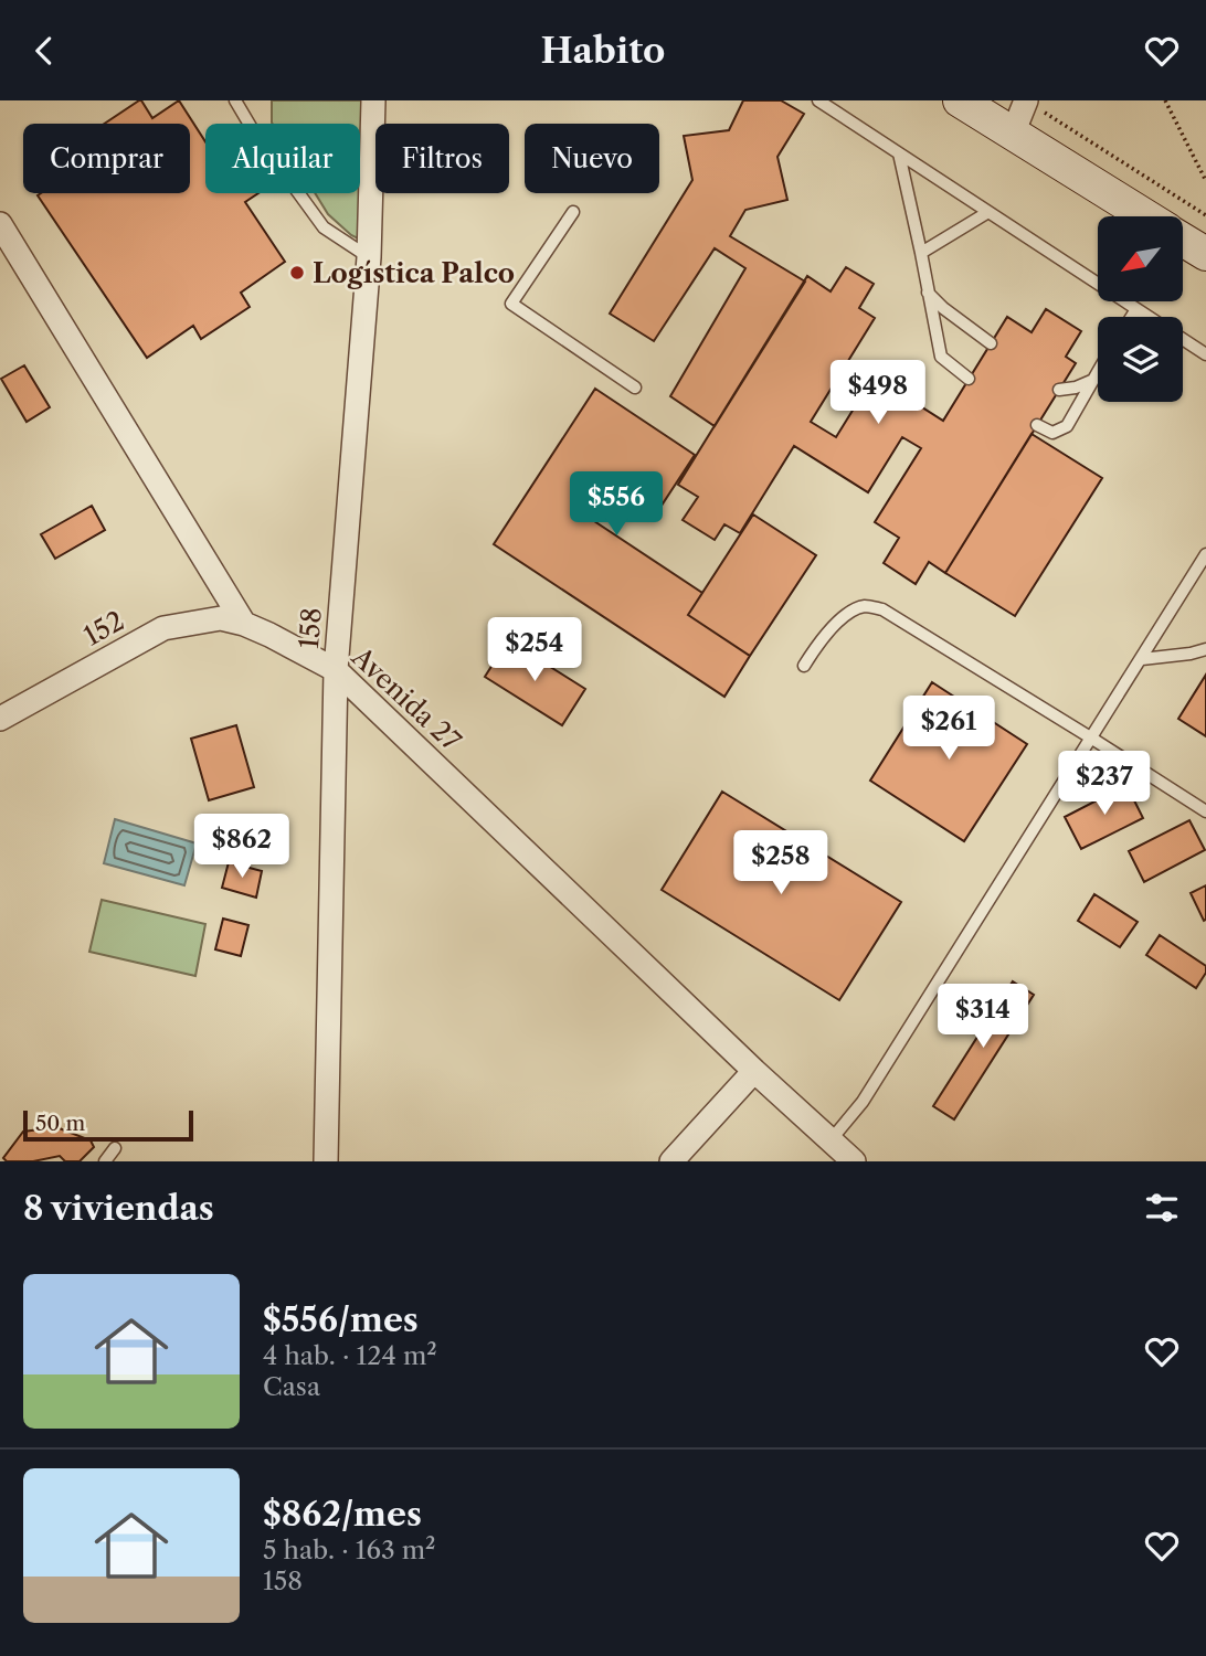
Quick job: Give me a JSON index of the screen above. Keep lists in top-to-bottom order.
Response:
{
  "streets": {
    "street": ["152", "158", "Avenida 27"]
  },
  "crossings": [
    ["152", "Avenida 27"],
    ["158", "Avenida 27"]
  ],
  "places": ["Logística Palco"],
  "scale_bar": "50 m",
  "north": "bottom left",
  "page": {
    "header": "Habito",
    "chip": [
      "Comprar",
      "Alquilar",
      "Filtros",
      "Nuevo"
    ],
    "price": [
      "$498",
      "$556",
      "$254",
      "$261",
      "$237",
      "$862",
      "$258",
      "$314"
    ],
    "scale": "50 m",
    "heading": "8 viviendas",
    "list": [
      {
        "name": "$556/mes",
        "note": "4 hab. · 124 m² · Casa"
      },
      {
        "name": "$862/mes",
        "note": "5 hab. · 163 m² · 158"
      }
    ]
  }
}
